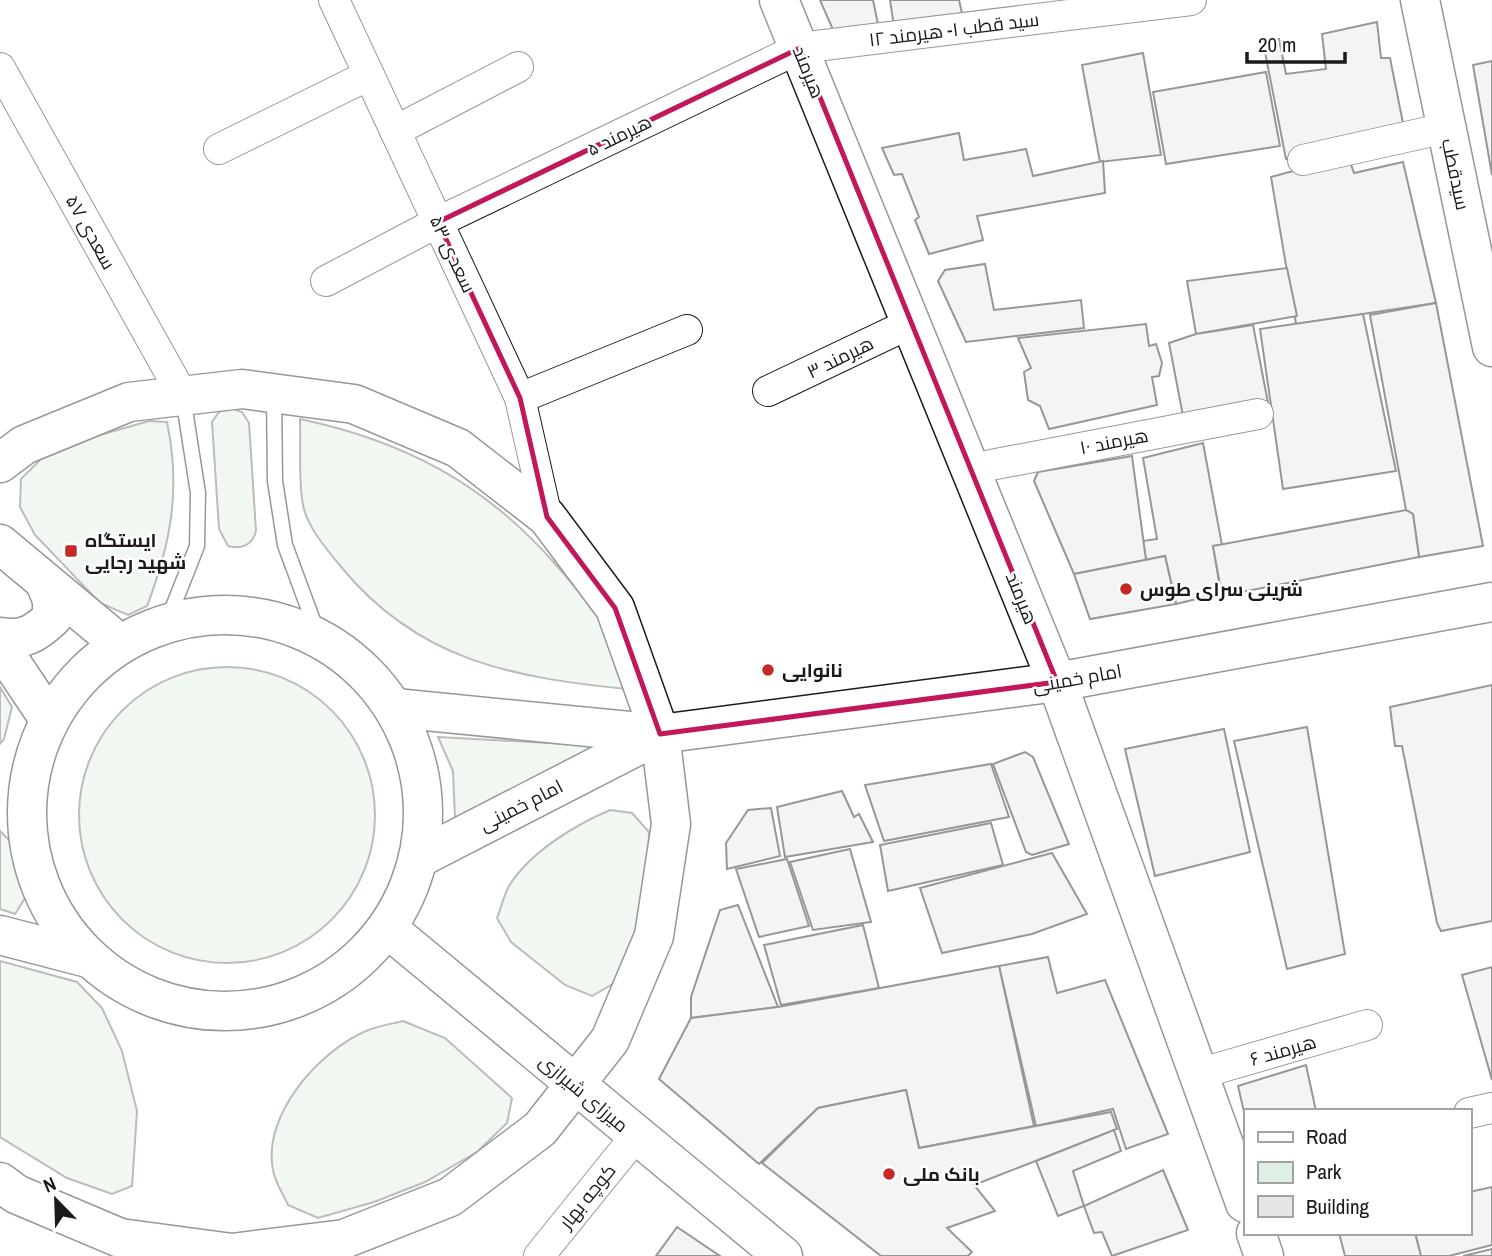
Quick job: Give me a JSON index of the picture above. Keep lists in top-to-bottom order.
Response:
{
  "streets": {
    "main road": [
      "هیرمند",
      "سیدقطب",
      "امام خمینی",
      "میرزای شیرازی"
    ],
    "street": [
      "سید قطب ۱- هیرمند ۱۲",
      "هیرمند ۵",
      "سعدی ۵۷",
      "سعدی ۵۳",
      "هیرمند ۳",
      "هیرمند ۱۰",
      "هیرمند ۶",
      "کوچه بهار"
    ]
  },
  "crossings": [
    ["سید قطب ۱- هیرمند ۱۲", "هیرمند"],
    ["سید قطب ۱- هیرمند ۱۲", "هیرمند ۵"],
    ["هیرمند", "هیرمند ۵"],
    ["هیرمند", "هیرمند ۳"],
    ["هیرمند", "هیرمند ۱۰"],
    ["هیرمند", "امام خمینی"],
    ["هیرمند", "هیرمند ۶"],
    ["هیرمند ۵", "سعدی ۵۳"],
    ["میرزای شیرازی", "کوچه بهار"]
  ],
  "places": {
    "transit": ["ایستگاه شهید رجایی"],
    "other": ["شرینی سرای طوس", "نانوایی", "بانک ملی"]
  },
  "legend": ["Road", "Park", "Building"],
  "scale_bar": "20 m",
  "north": "top left"
}
